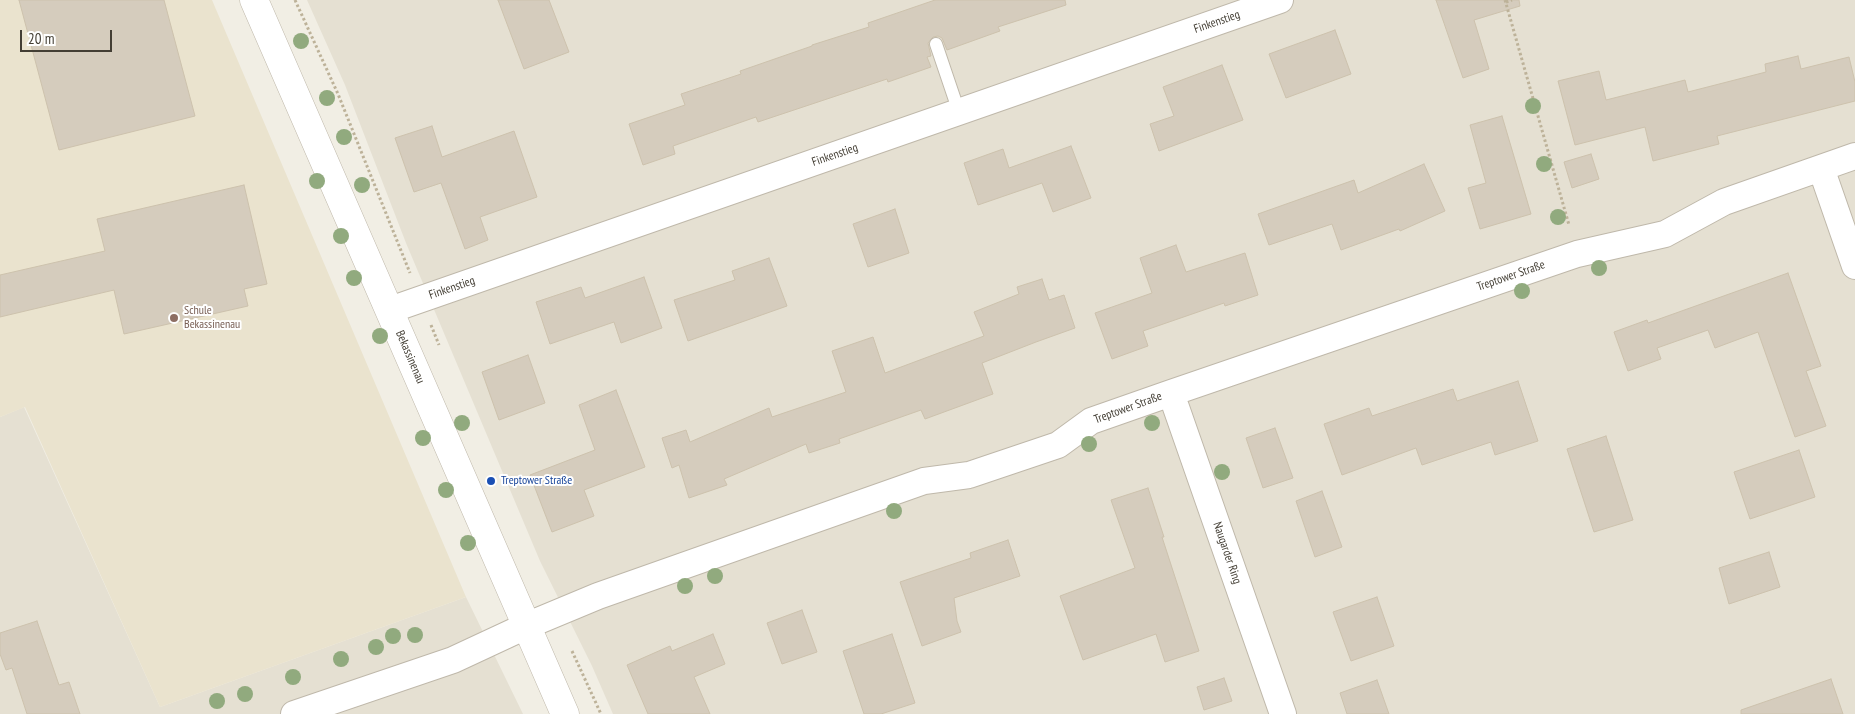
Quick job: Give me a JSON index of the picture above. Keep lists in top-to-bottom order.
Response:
{
  "streets": {
    "street": [
      "Finkenstieg",
      "Treptower Straße",
      "Bekassinenau",
      "Naugarder Ring"
    ]
  },
  "crossings": [
    ["Finkenstieg", "Bekassinenau"],
    ["Treptower Straße", "Bekassinenau"],
    ["Treptower Straße", "Naugarder Ring"]
  ],
  "places": ["Schule Bekassinenau", "Treptower Straße"],
  "scale_bar": "20 m"
}
